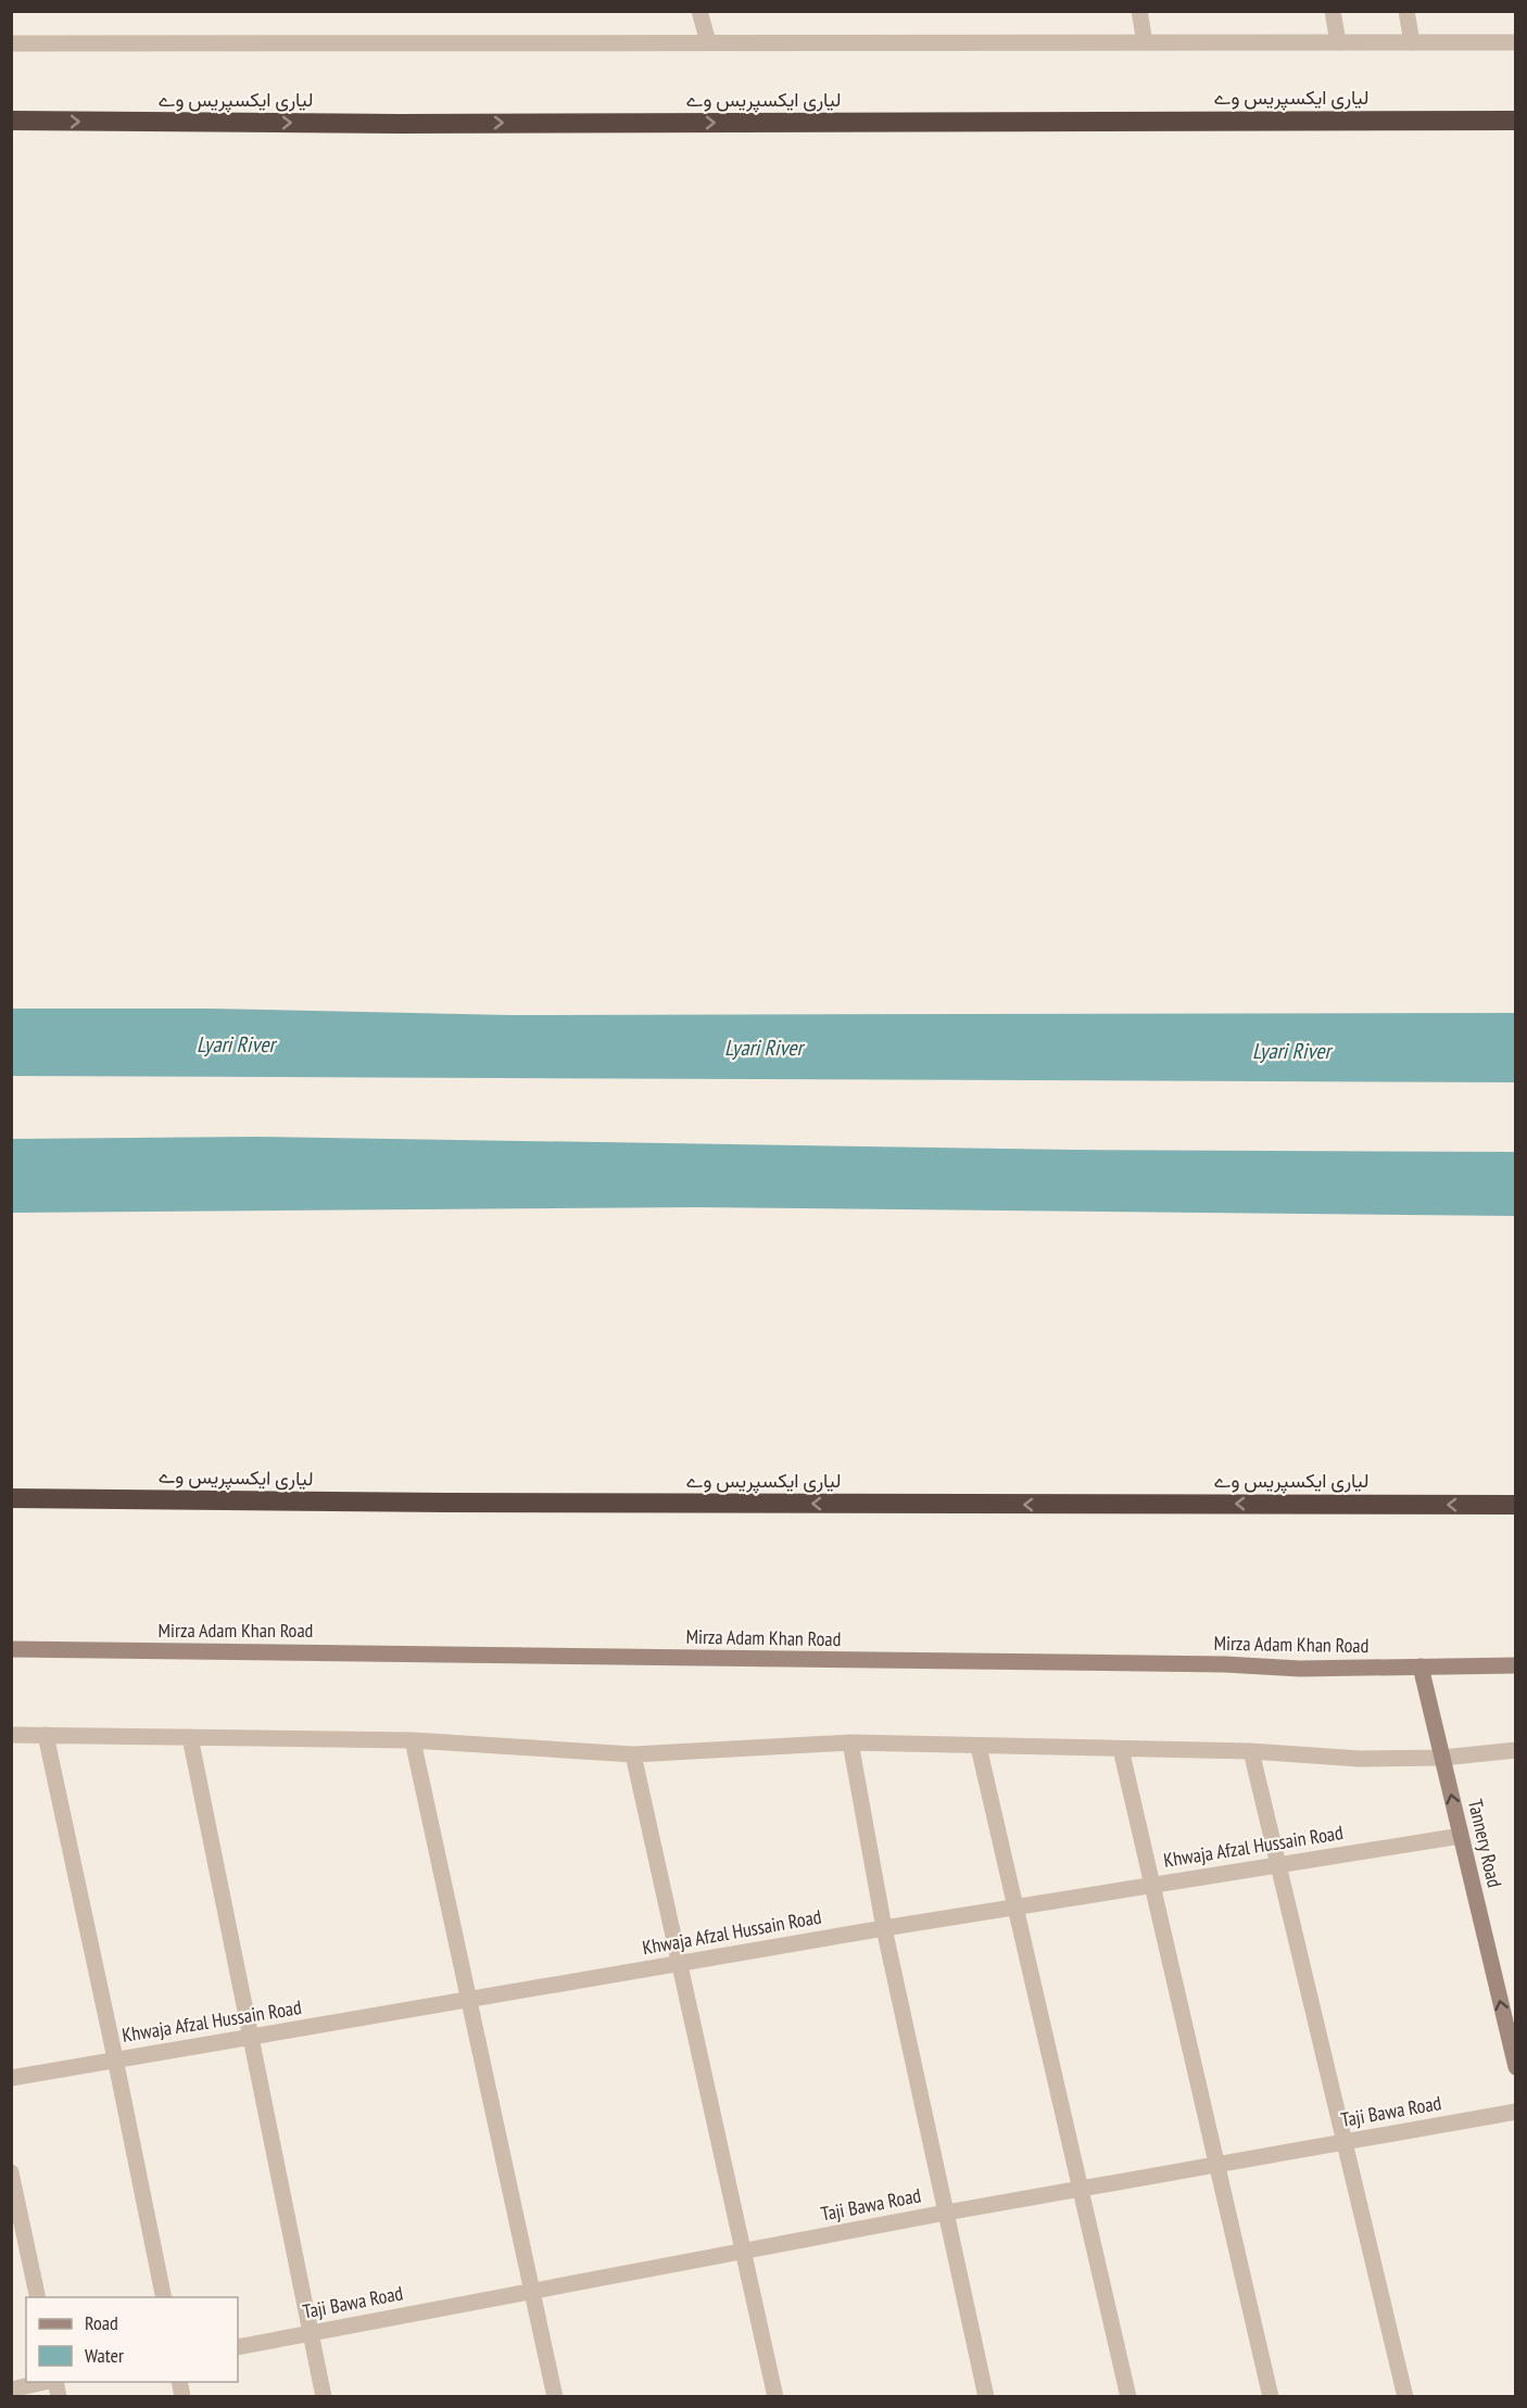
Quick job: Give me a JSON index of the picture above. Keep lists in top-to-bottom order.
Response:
{
  "streets": {
    "highway": ["لیاری ایکسپریس وے"],
    "main road": ["Mirza Adam Khan Road", "Tannery Road"],
    "street": ["Khwaja Afzal Hussain Road", "Taji Bawa Road"]
  },
  "crossings": [
    ["Mirza Adam Khan Road", "Tannery Road"],
    ["Tannery Road", "Khwaja Afzal Hussain Road"]
  ],
  "one_way": ["Tannery Road"],
  "water": ["Lyari River"],
  "legend": ["Road", "Water"]
}
